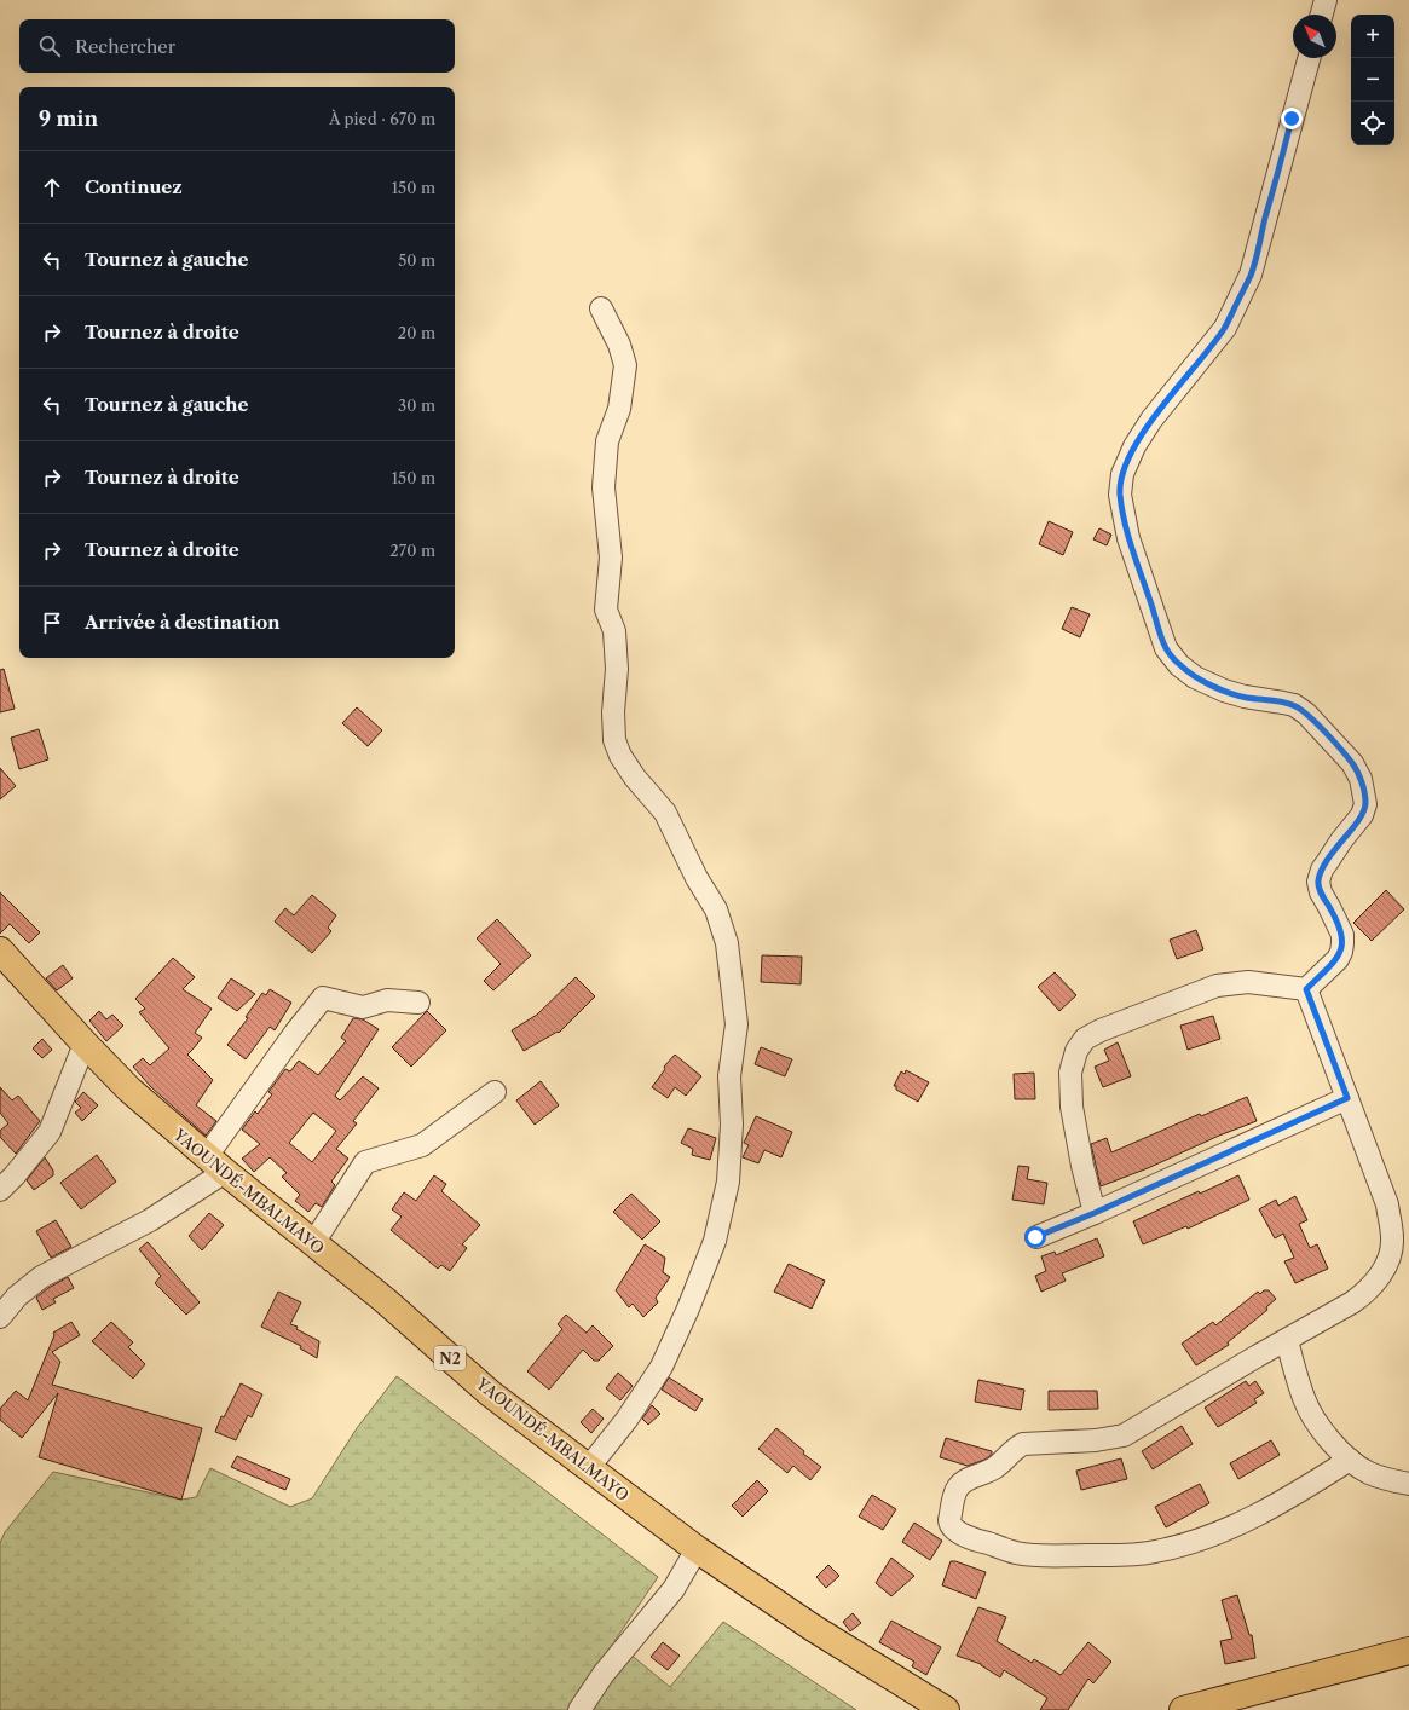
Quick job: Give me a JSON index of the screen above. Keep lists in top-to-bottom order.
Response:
{
  "streets": {
    "main road": ["YAOUNDÉ-MBALMAYO", "N2"]
  },
  "north": "top left",
  "page": {
    "map_buttons": ["+", "−"],
    "search": "Rechercher",
    "heading": ["9 min", "À pied · 670 m"],
    "list": [
      ["Continuez", "150 m"],
      ["Tournez à gauche", "50 m"],
      ["Tournez à droite", "20 m"],
      ["Tournez à gauche", "30 m"],
      ["Tournez à droite", "150 m"],
      ["Tournez à droite", "270 m"],
      "Arrivée à destination"
    ]
  }
}
